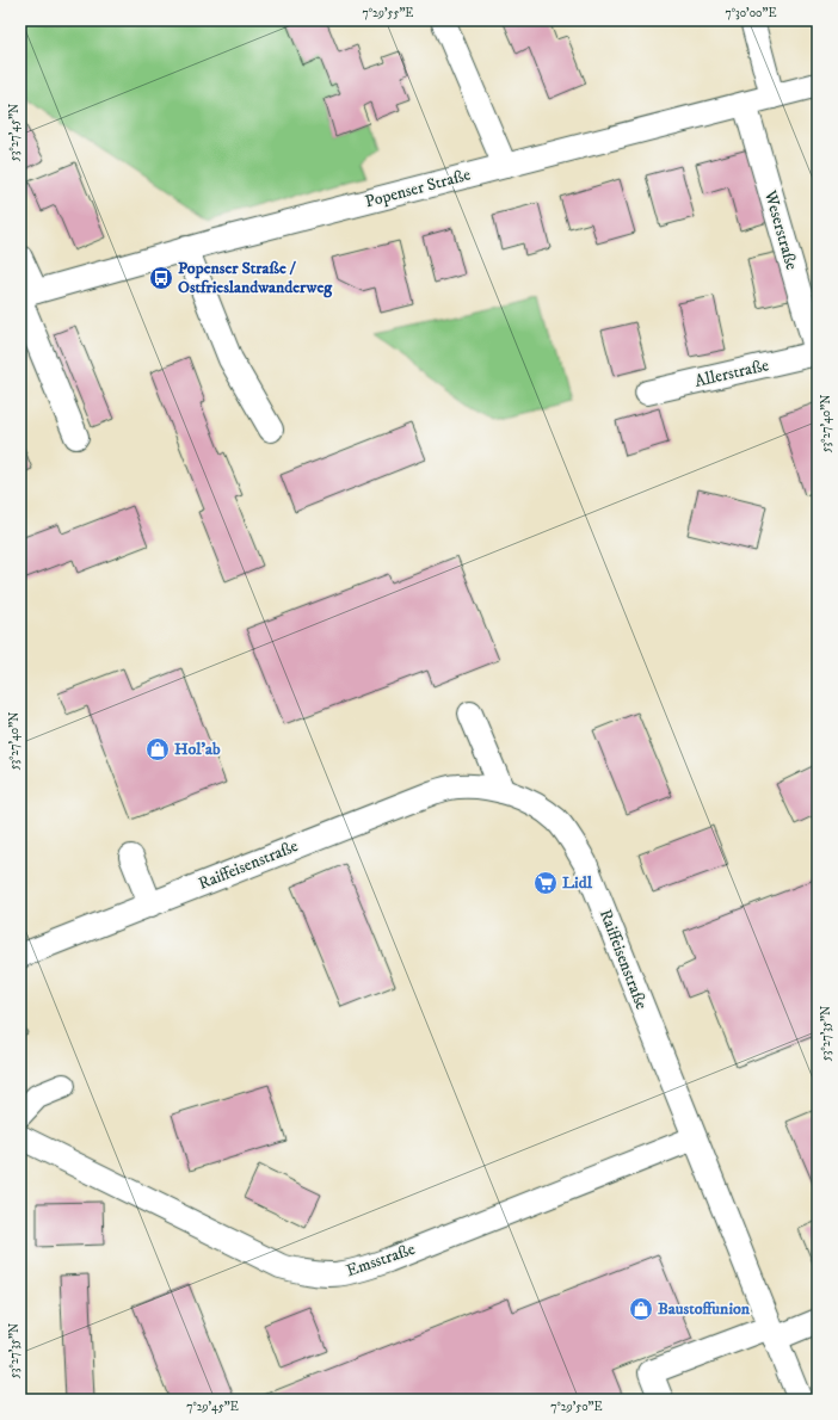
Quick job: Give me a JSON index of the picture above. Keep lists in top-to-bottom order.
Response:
{
  "streets": {
    "street": [
      "Popenser Straße",
      "Weserstraße",
      "Allerstraße",
      "Raiffeisenstraße",
      "Emsstraße"
    ]
  },
  "crossings": [
    ["Popenser Straße", "Weserstraße"],
    ["Weserstraße", "Allerstraße"],
    ["Raiffeisenstraße", "Emsstraße"]
  ],
  "places": {
    "bus stop": ["Popenser Straße / Ostfrieslandwanderweg"],
    "shop": ["Hol'ab", "Baustoffunion"],
    "supermarket": ["Lidl"]
  },
  "coordinates": [
    "7°29'55\"E",
    "7°30'00\"E",
    "53°27'45\"N",
    "53°27'40\"N",
    "53°27'35\"N",
    "7°29'45\"E",
    "7°29'50\"E"
  ]
}
